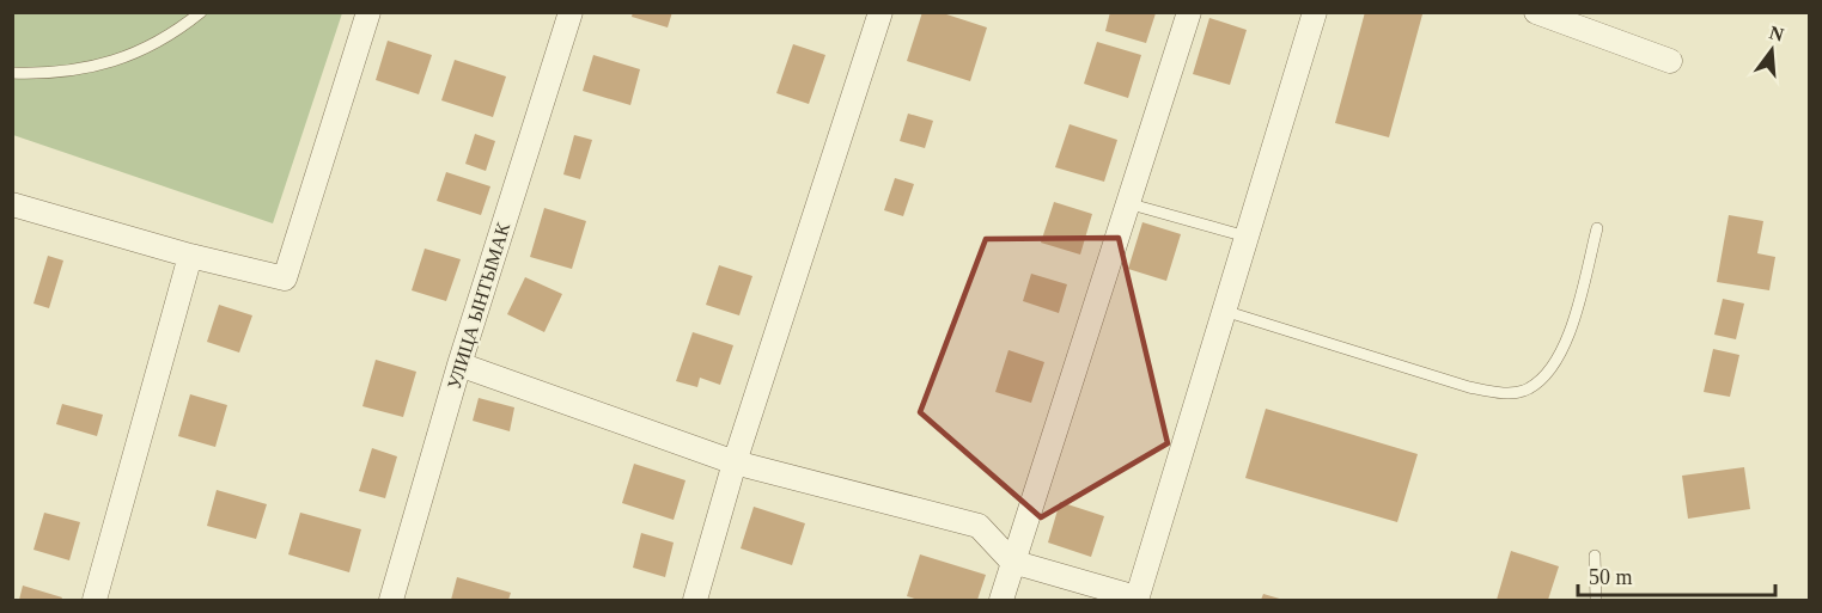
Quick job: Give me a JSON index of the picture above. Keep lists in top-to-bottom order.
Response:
{
  "streets": {
    "street": ["УЛИЦА ЫНТЫМАК"]
  },
  "scale_bar": "50 m",
  "north": "top"
}
